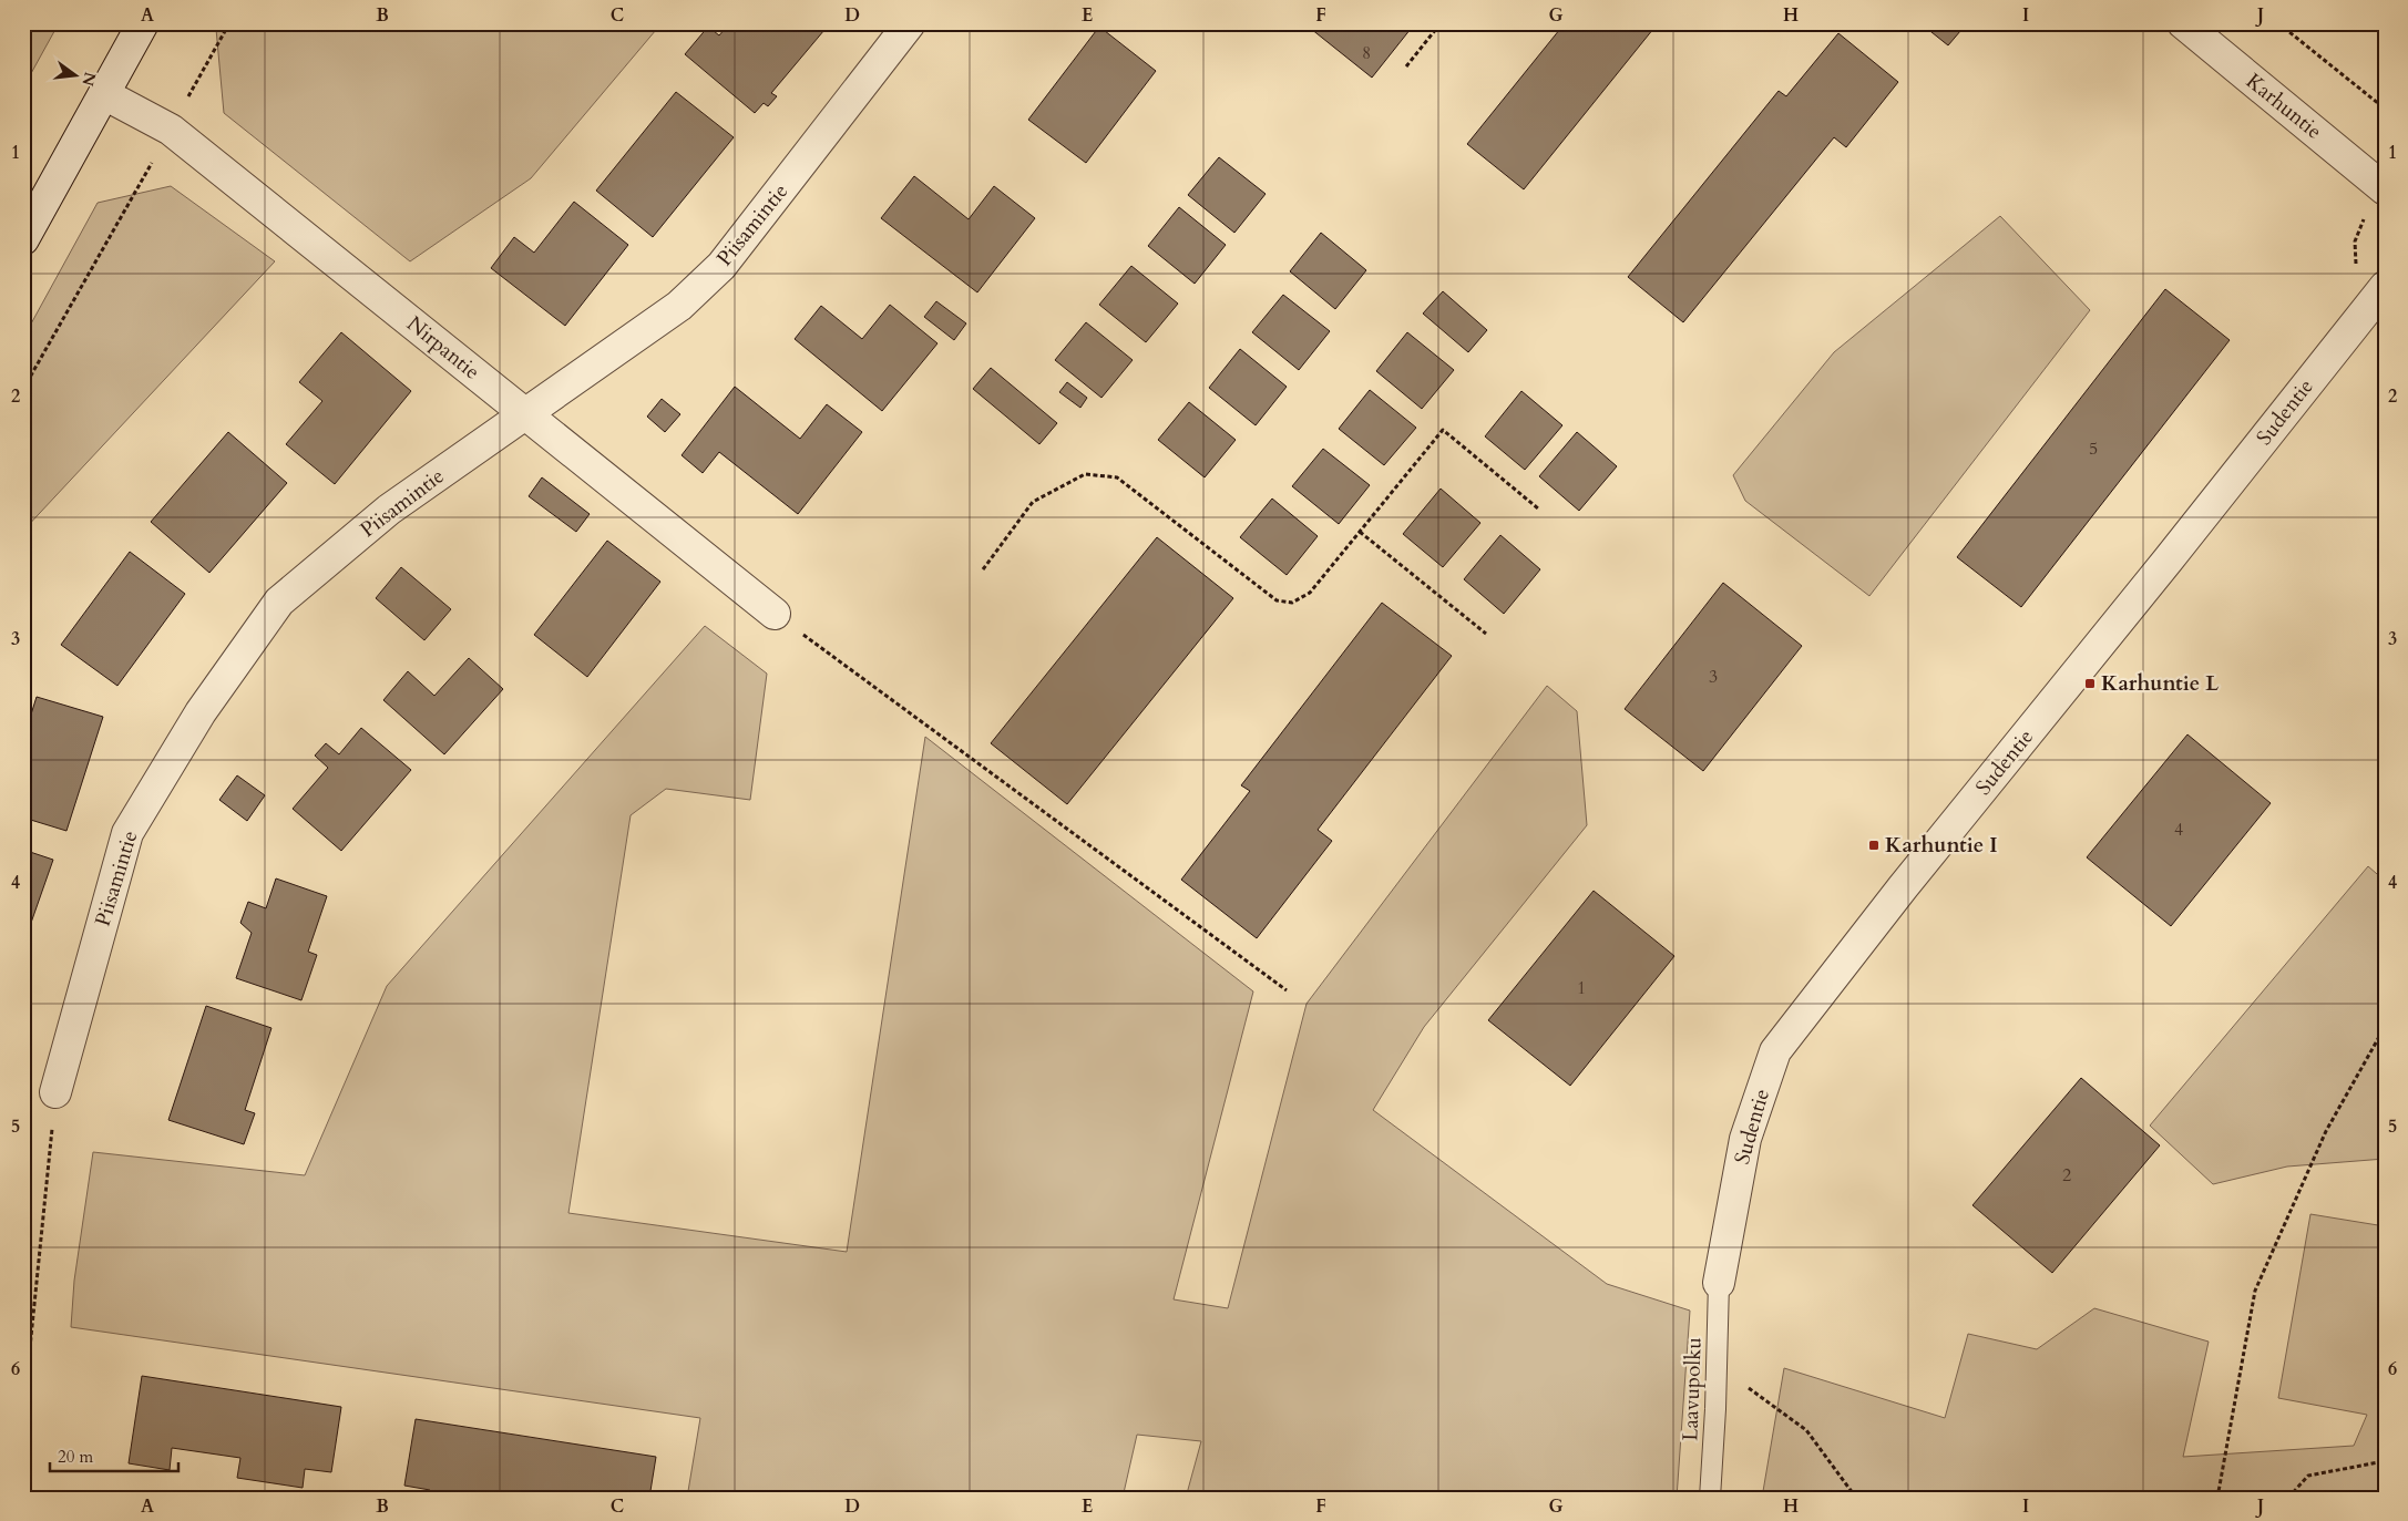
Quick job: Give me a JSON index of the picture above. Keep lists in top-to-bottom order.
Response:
{
  "streets": {
    "street": [
      "Karhuntie",
      "Piisamintie",
      "Nirpantie",
      "Sudentie"
    ],
    "lane": ["Laavupolku"]
  },
  "crossings": [
    ["Piisamintie", "Nirpantie"],
    ["Sudentie", "Laavupolku"]
  ],
  "places": {
    "transit": ["Karhuntie L", "Karhuntie I"]
  },
  "house_numbers": [
    "8",
    "5",
    "3",
    "4",
    "1",
    "2"
  ],
  "scale_bar": "20 m",
  "north": "right",
  "grid": {
    "columns": [
      "A",
      "B",
      "C",
      "D",
      "E",
      "F",
      "G",
      "H",
      "I",
      "J"
    ],
    "rows": [
      "1",
      "2",
      "3",
      "4",
      "5",
      "6"
    ]
  }
}
